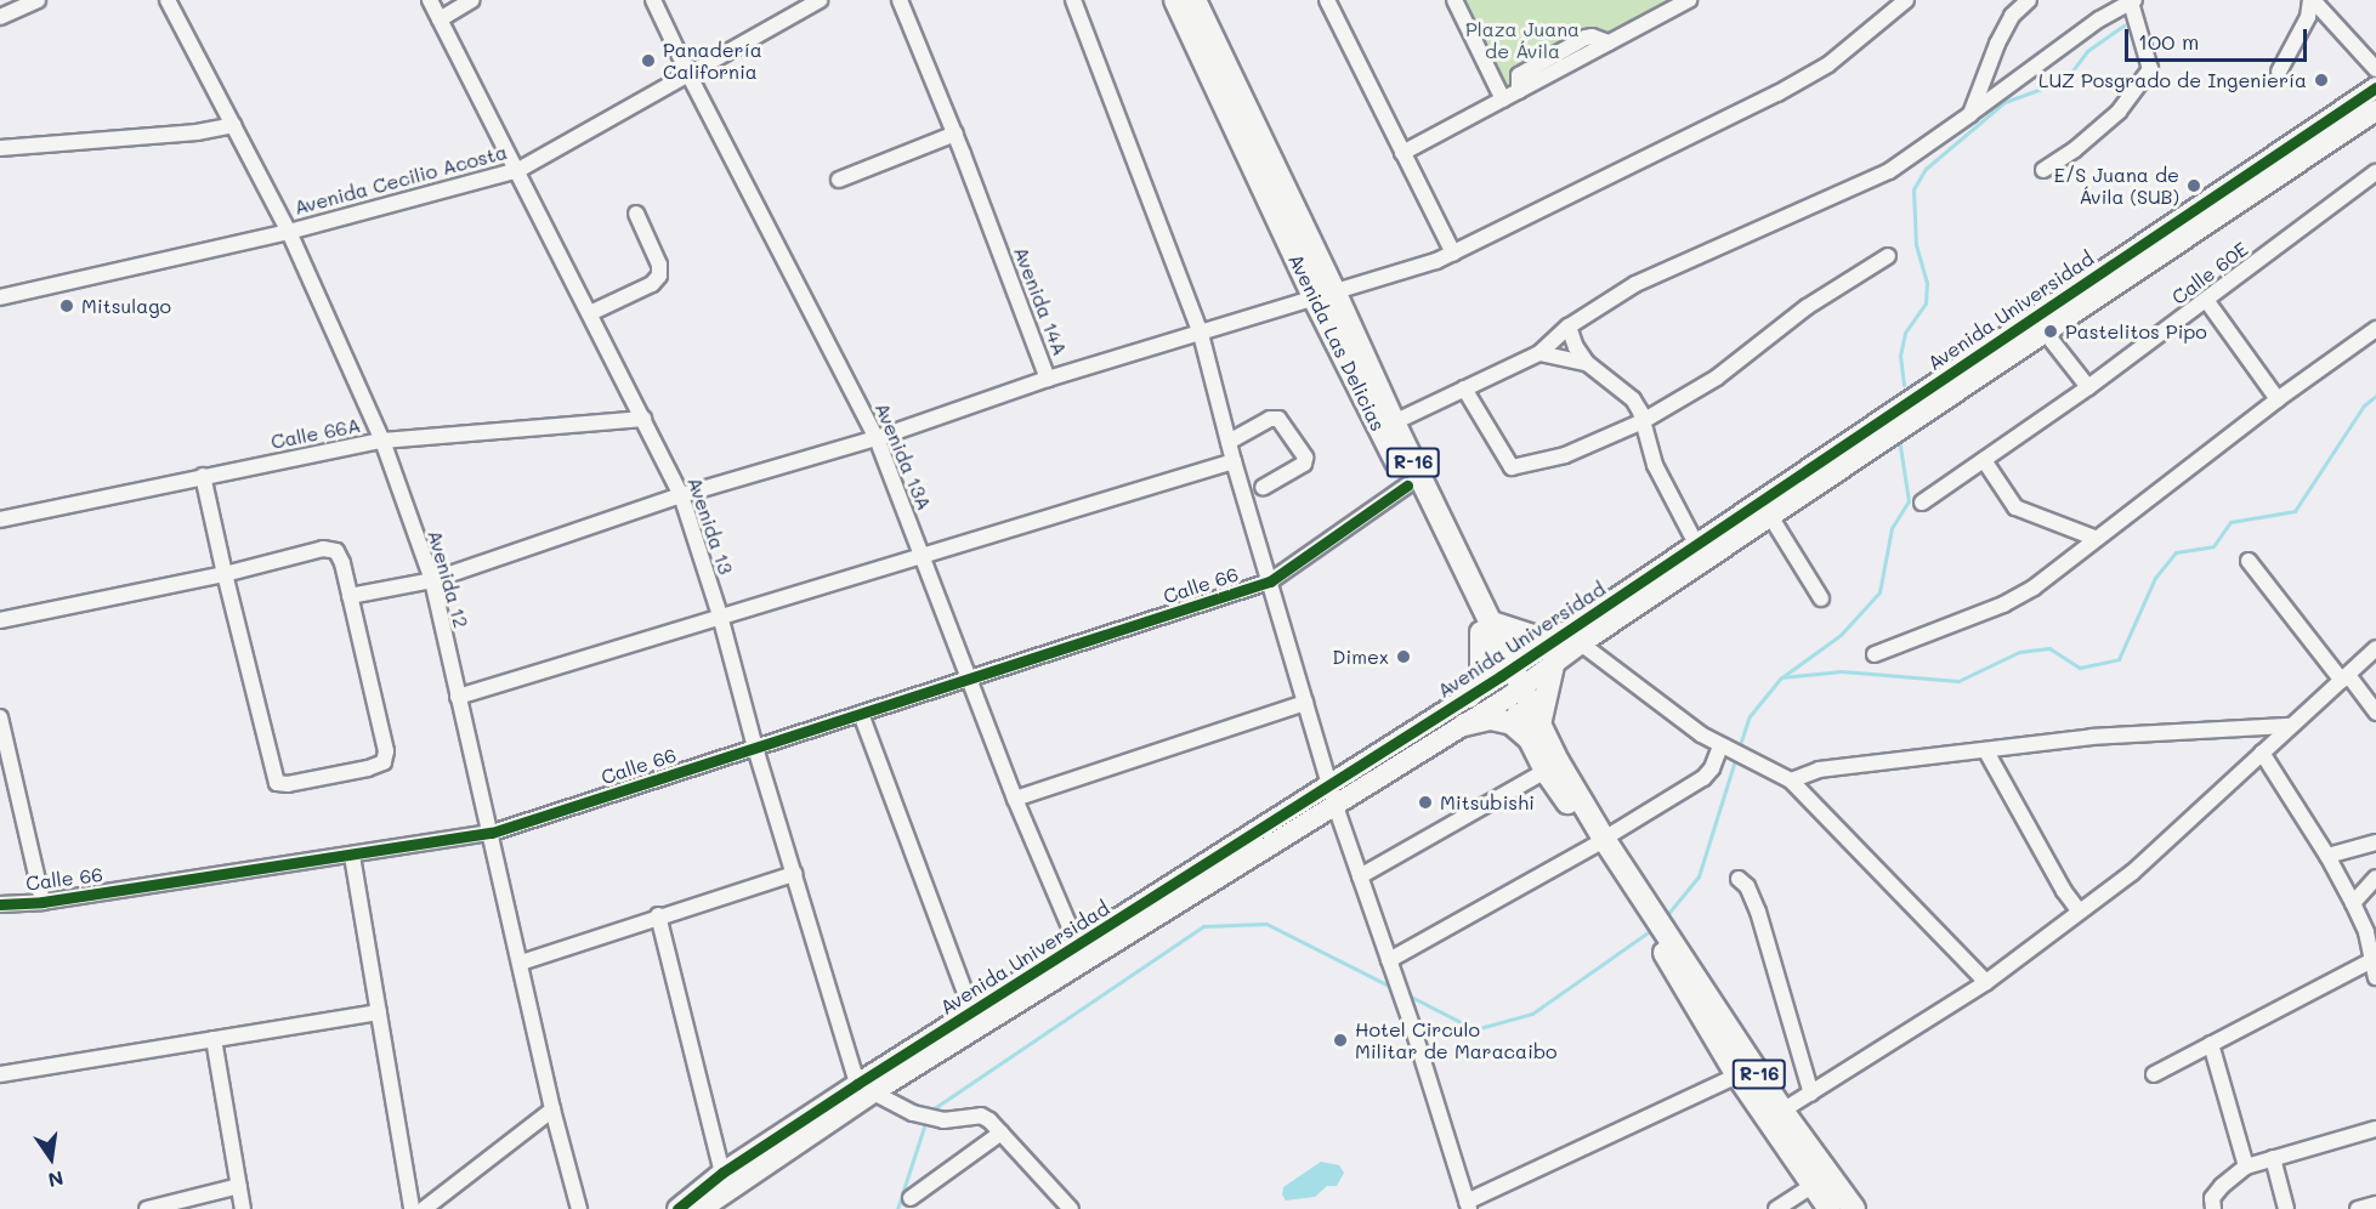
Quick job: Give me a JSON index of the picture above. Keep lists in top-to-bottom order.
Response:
{
  "streets": {
    "main road": ["Avenida Las Delicias", "R-16"],
    "street": [
      "Avenida Cecilio Acosta",
      "Calle 60E",
      "Avenida 14A",
      "Avenida Universidad",
      "Calle 66A",
      "Avenida 13A",
      "Avenida 13",
      "Avenida 12",
      "Calle 66"
    ]
  },
  "crossings": [
    ["Avenida Cecilio Acosta", "Avenida 13A"],
    ["Avenida Cecilio Acosta", "Avenida 13"],
    ["Avenida Cecilio Acosta", "Avenida 12"],
    ["Avenida 14A", "Avenida Las Delicias"],
    ["Avenida 14A", "R-16"],
    ["Avenida Universidad", "Avenida Las Delicias"],
    ["Avenida Universidad", "Avenida 13A"],
    ["Avenida Universidad", "Avenida 13"],
    ["Avenida Las Delicias", "R-16"],
    ["Avenida Las Delicias", "Calle 66"],
    ["Calle 66A", "Avenida 13"],
    ["Calle 66A", "Avenida 12"],
    ["Avenida 13A", "Calle 66"],
    ["Avenida 13", "Calle 66"],
    ["Avenida 12", "Calle 66"]
  ],
  "parks": ["Plaza Juana de Ávila"],
  "places": [
    "Panadería California",
    "LUZ Posgrado de Ingeniería",
    "E/S Juana de Ávila (SUB)",
    "Mitsulago",
    "Pastelitos Pipo",
    "Dimex",
    "Mitsubishi",
    "Hotel Circulo Militar de Maracaibo"
  ],
  "scale_bar": "100 m",
  "north": "bottom"
}
